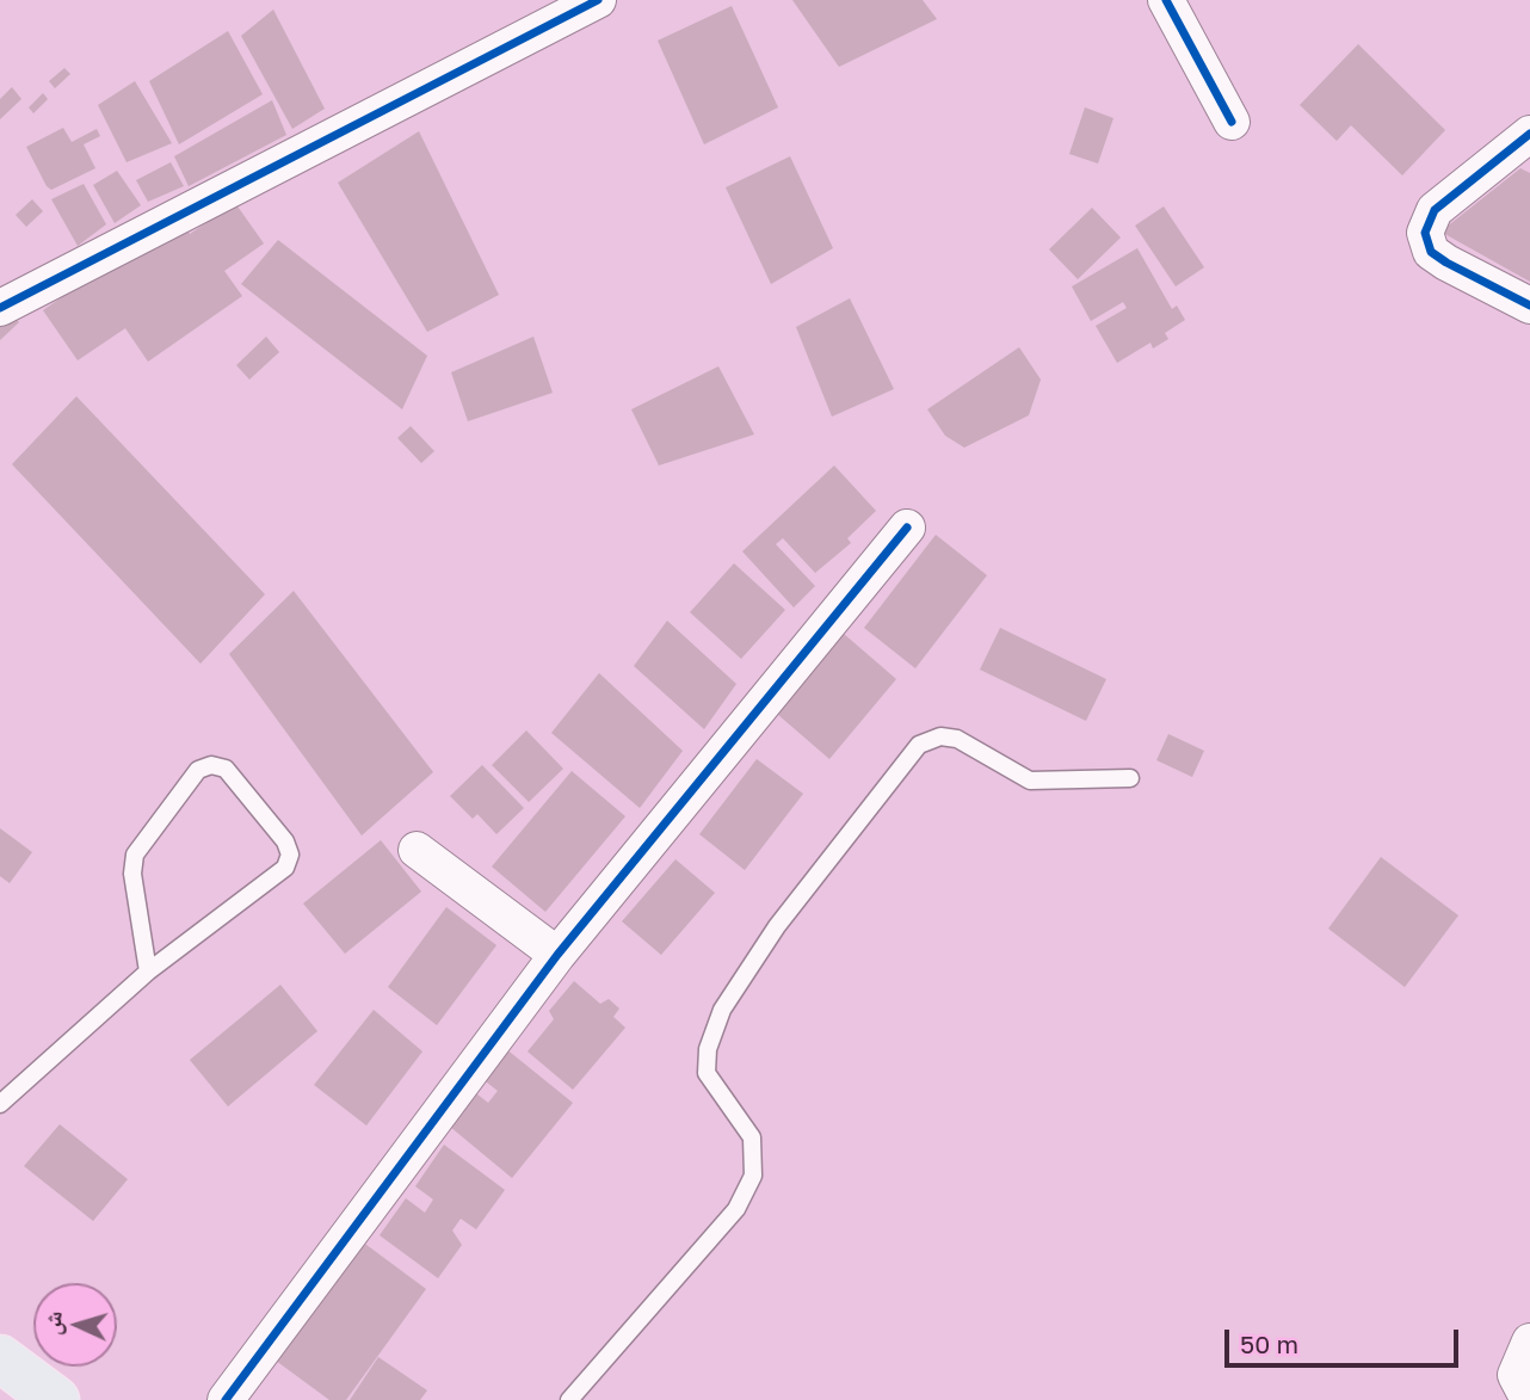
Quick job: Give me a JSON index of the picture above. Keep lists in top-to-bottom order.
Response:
{
  "scale_bar": "50 m",
  "north": "left"
}
